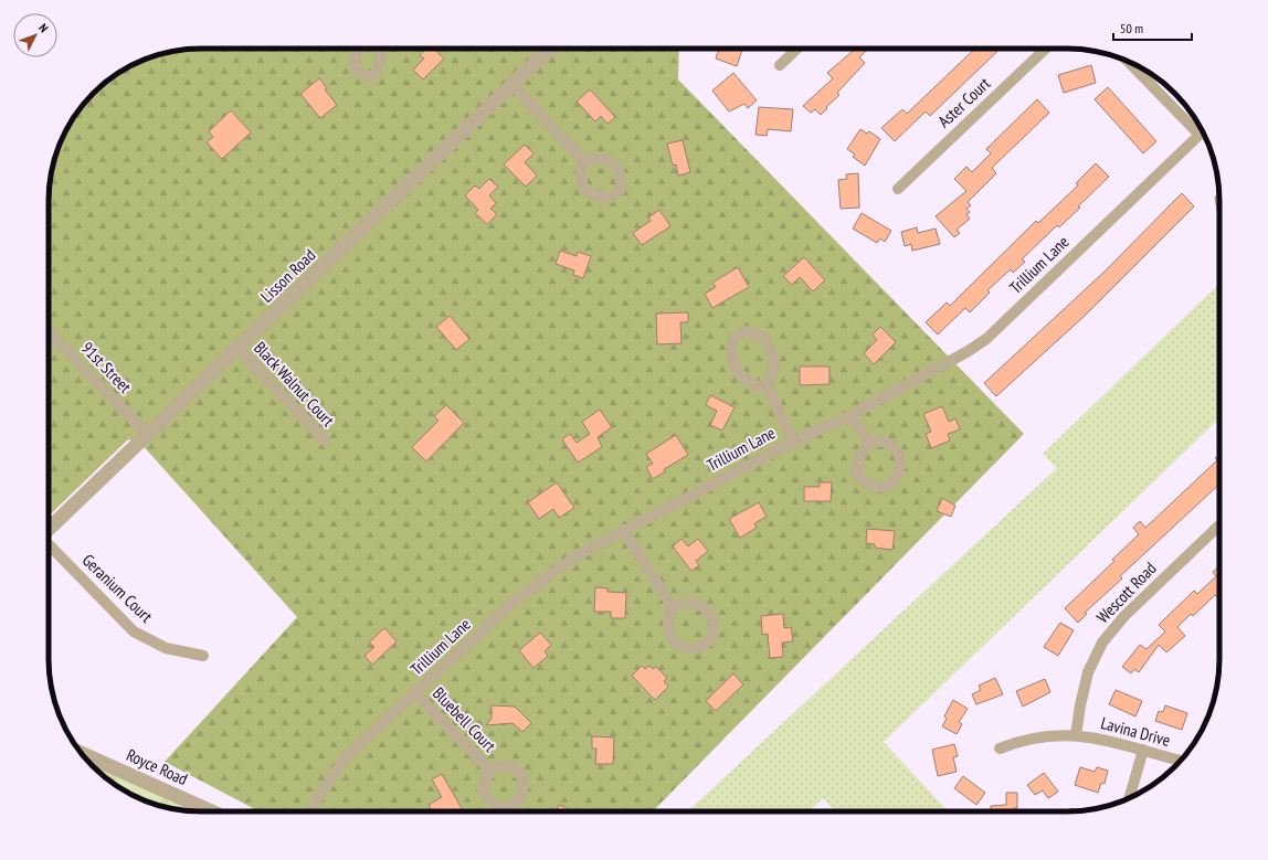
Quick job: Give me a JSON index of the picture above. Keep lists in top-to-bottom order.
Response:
{
  "streets": {
    "street": [
      "Aster Court",
      "Trillium Lane",
      "Lisson Road",
      "91st Street",
      "Black Walnut Court",
      "Geranium Court",
      "Wescott Road",
      "Bluebell Court",
      "Lavina Drive",
      "Royce Road"
    ]
  },
  "crossings": [
    ["Trillium Lane", "Bluebell Court"],
    ["Lisson Road", "91st Street"],
    ["Lisson Road", "Black Walnut Court"],
    ["Wescott Road", "Lavina Drive"]
  ],
  "scale_bar": "50 m",
  "north": "top right"
}
